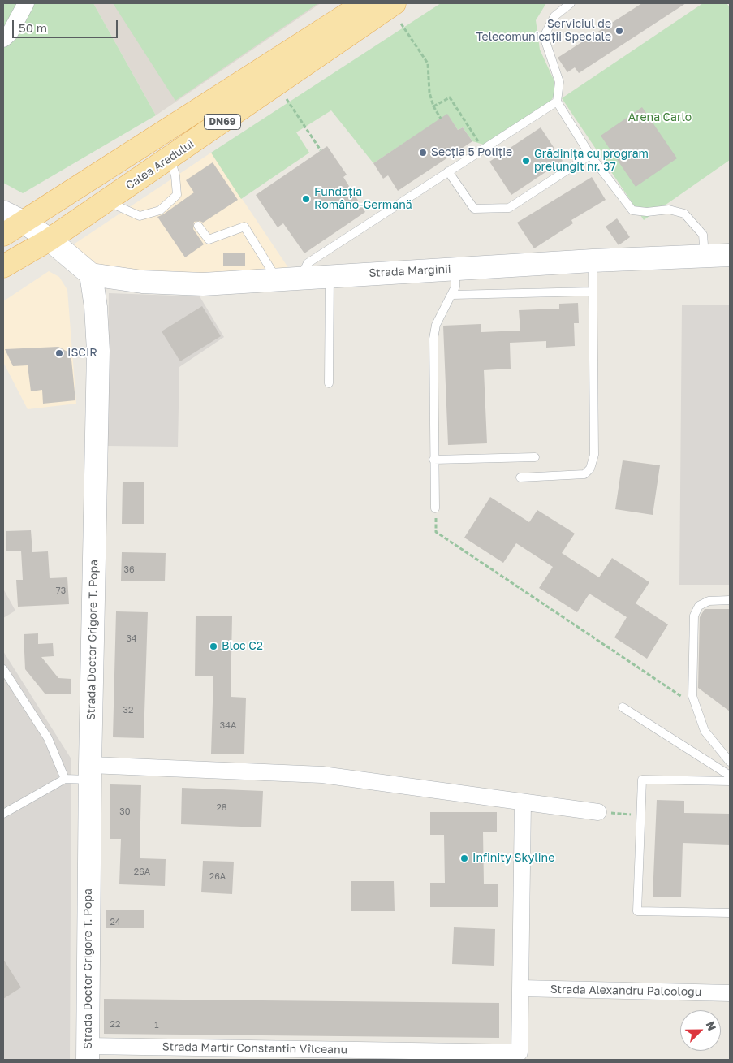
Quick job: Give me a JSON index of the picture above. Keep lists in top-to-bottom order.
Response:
{
  "streets": {
    "main road": ["DN69", "Calea Aradului"],
    "street": [
      "Strada Marginii",
      "Strada Doctor Grigore T. Popa",
      "Strada Alexandru Paleologu",
      "Strada Martir Constantin Vîlceanu"
    ]
  },
  "crossings": [
    ["Strada Marginii", "Strada Doctor Grigore T. Popa"],
    ["Strada Doctor Grigore T. Popa", "Strada Martir Constantin Vîlceanu"],
    ["Strada Alexandru Paleologu", "Strada Martir Constantin Vîlceanu"]
  ],
  "parks": ["Arena Carlo"],
  "places": [
    "Serviciul de Telecomunicații Speciale",
    "Secția 5 Poliție",
    "Grădinița cu program prelungit nr. 37",
    "Fundația Româno-Germană",
    "ISCIR",
    "Bloc C2",
    "Infinity Skyline"
  ],
  "house_numbers": [
    "36",
    "73",
    "34",
    "32",
    "34A",
    "28",
    "30",
    "26A",
    "26A",
    "24",
    "22",
    "1"
  ],
  "scale_bar": "50 m",
  "north": "top right"
}
